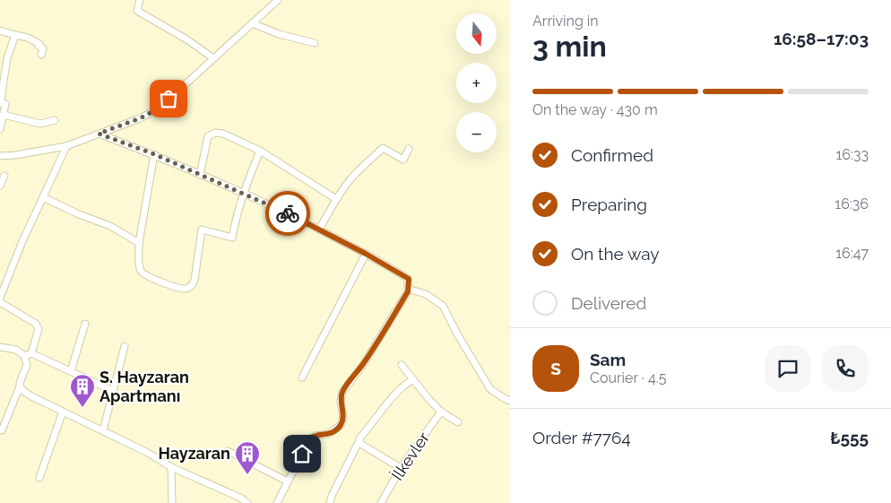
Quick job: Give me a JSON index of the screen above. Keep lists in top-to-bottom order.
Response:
{
  "streets": {
    "street": ["İlkevler"]
  },
  "places": {
    "building": ["S. Hayzaran Apartmanı", "Hayzaran"]
  },
  "north": "bottom",
  "page": {
    "heading": ["3 min", "Arriving in", "16:58–17:03"],
    "panel": [
      "Sam",
      "Courier · 4.5",
      "Order #7764",
      "₺555"
    ],
    "map_buttons": ["+", "−"],
    "bar": "On the way · 430 m",
    "list": [
      ["Confirmed", "16:33"],
      ["Preparing", "16:36"],
      ["On the way", "16:47"],
      "Delivered"
    ],
    "round": "S"
  }
}
